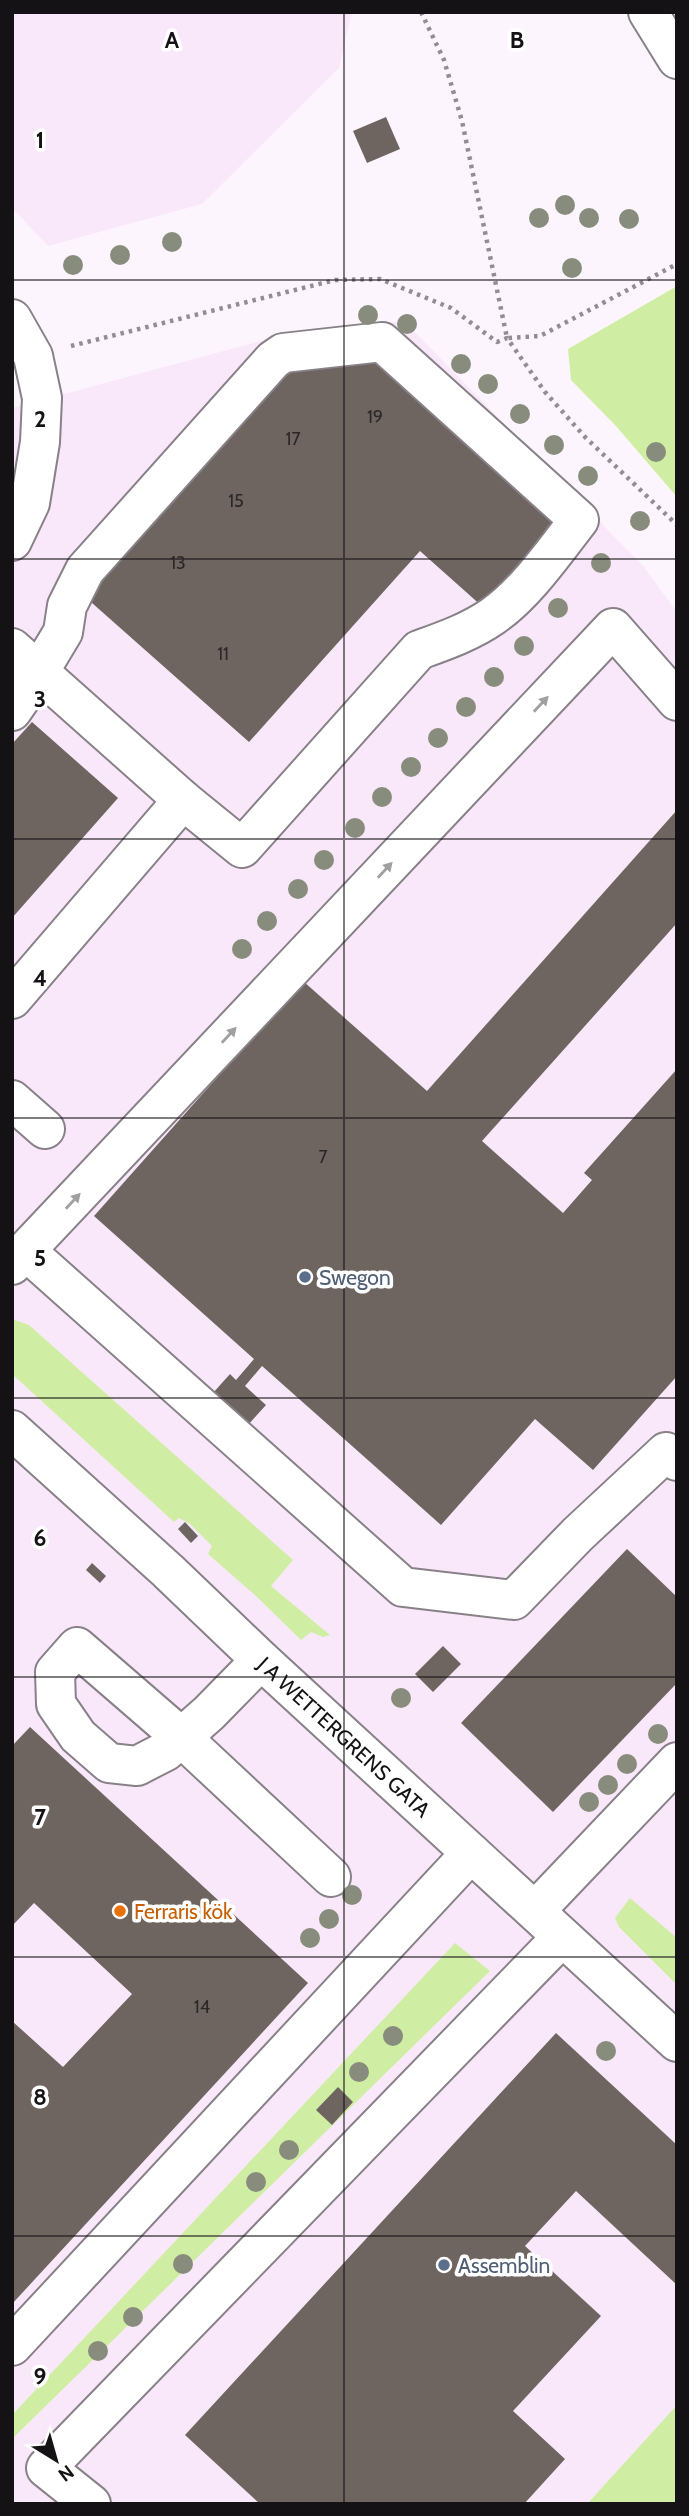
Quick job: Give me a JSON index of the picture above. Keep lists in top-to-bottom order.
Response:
{
  "streets": {
    "street": ["J A WETTERGRENS GATA"]
  },
  "places": ["Swegon", "Ferraris kök", "Assemblin"],
  "house_numbers": [
    "19",
    "17",
    "15",
    "13",
    "11",
    "7",
    "14"
  ],
  "north": "bottom right",
  "grid": {
    "columns": ["A", "B"],
    "rows": [
      "1",
      "2",
      "3",
      "4",
      "5",
      "6",
      "7",
      "8",
      "9"
    ]
  }
}
